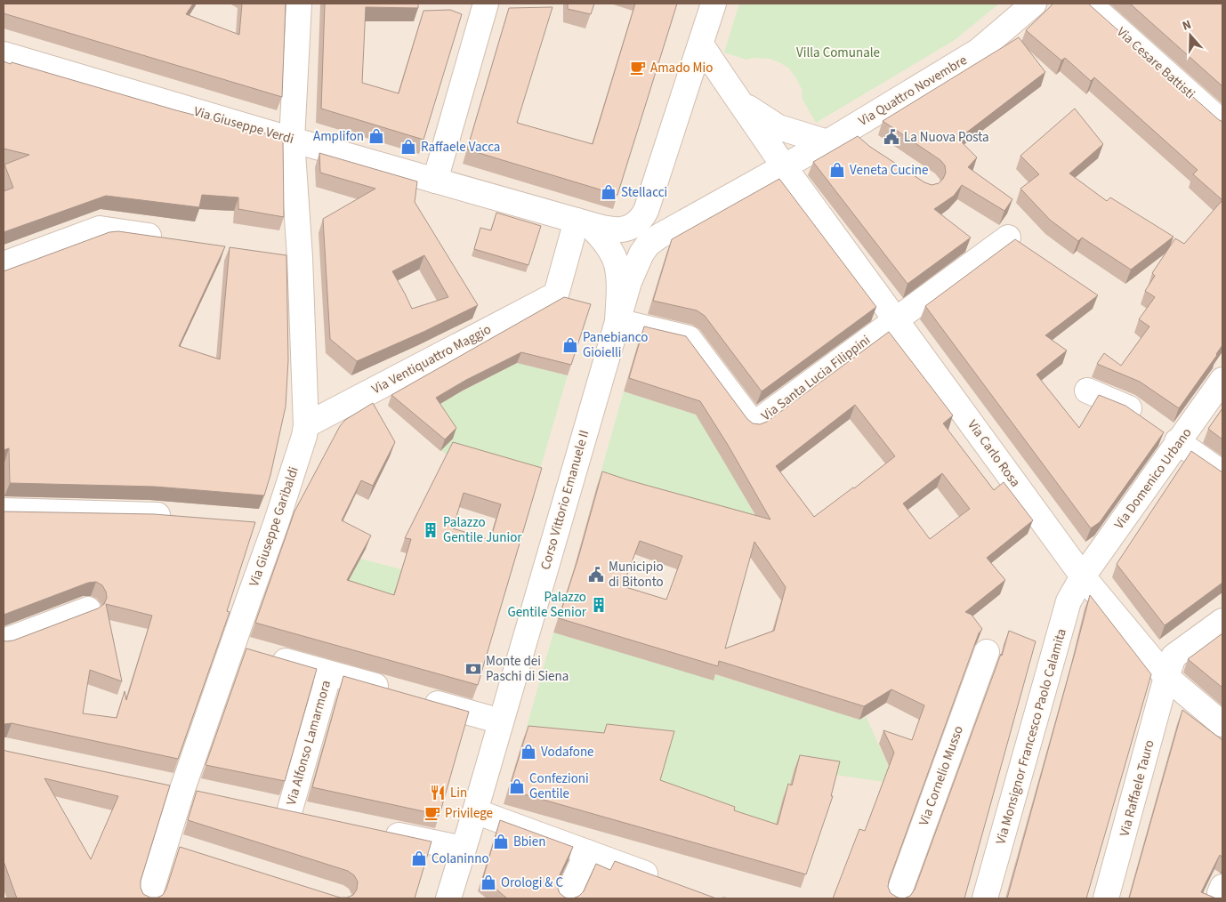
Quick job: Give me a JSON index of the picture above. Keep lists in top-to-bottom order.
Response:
{
  "streets": {
    "street": [
      "Via Cesare Battisti",
      "Via Quattro Novembre",
      "Via Giuseppe Verdi",
      "Via Ventiquattro Maggio",
      "Via Santa Lucia Filippini",
      "Via Carlo Rosa",
      "Via Domenico Urbano",
      "Corso Vittorio Emanuele II",
      "Via Giuseppe Garibaldi",
      "Via Monsignor Francesco Paolo Calamita",
      "Via Alfonso Lamarmora",
      "Via Cornelio Musso",
      "Via Raffaele Tauro"
    ]
  },
  "crossings": [
    ["Via Quattro Novembre", "Via Carlo Rosa"],
    ["Via Quattro Novembre", "Corso Vittorio Emanuele II"],
    ["Via Giuseppe Verdi", "Via Ventiquattro Maggio"],
    ["Via Giuseppe Verdi", "Via Carlo Rosa"],
    ["Via Giuseppe Verdi", "Via Giuseppe Garibaldi"],
    ["Via Ventiquattro Maggio", "Via Giuseppe Garibaldi"],
    ["Via Santa Lucia Filippini", "Via Carlo Rosa"],
    ["Via Santa Lucia Filippini", "Corso Vittorio Emanuele II"],
    ["Via Carlo Rosa", "Via Domenico Urbano"],
    ["Via Carlo Rosa", "Via Monsignor Francesco Paolo Calamita"],
    ["Via Carlo Rosa", "Via Raffaele Tauro"],
    ["Via Domenico Urbano", "Via Monsignor Francesco Paolo Calamita"]
  ],
  "parks": ["Villa Comunale"],
  "places": {
    "cafe": ["Amado Mio", "Privilege"],
    "shop": [
      "Amplifon",
      "Raffaele Vacca",
      "Veneta Cucine",
      "Stellacci",
      "Panebianco Gioielli",
      "Vodafone",
      "Confezioni Gentile",
      "Bbien",
      "Colaninno",
      "Orologi & C"
    ],
    "public building": ["La Nuova Posta", "Municipio di Bitonto"],
    "building": ["Palazzo Gentile Junior", "Palazzo Gentile Senior"],
    "bank": ["Monte dei Paschi di Siena"],
    "restaurant": ["Lin"]
  },
  "north": "top"
}
